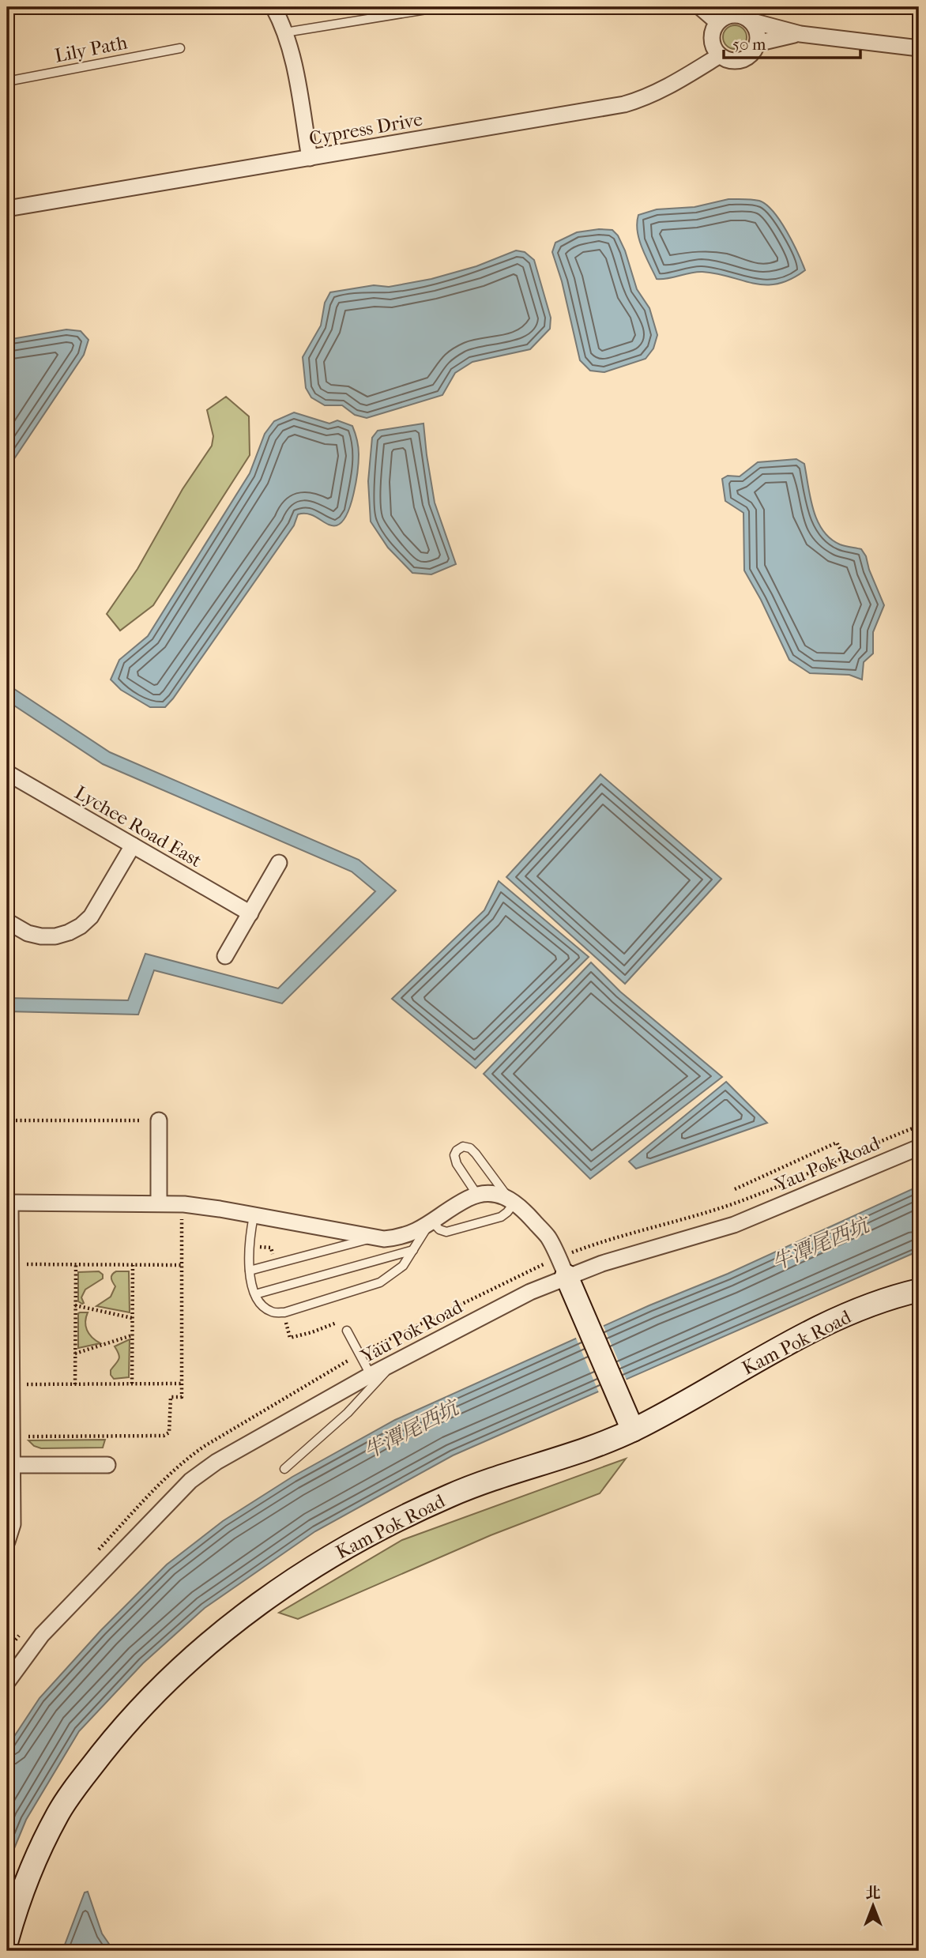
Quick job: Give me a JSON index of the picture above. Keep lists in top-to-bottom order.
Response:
{
  "streets": {
    "street": [
      "Cypress Drive",
      "Lychee Road East",
      "Yau Pok Road",
      "Kam Pok Road"
    ],
    "lane": ["Lily Path"]
  },
  "water": ["牛潭尾西坑"],
  "scale_bar": "50 m",
  "north": "top"
}
